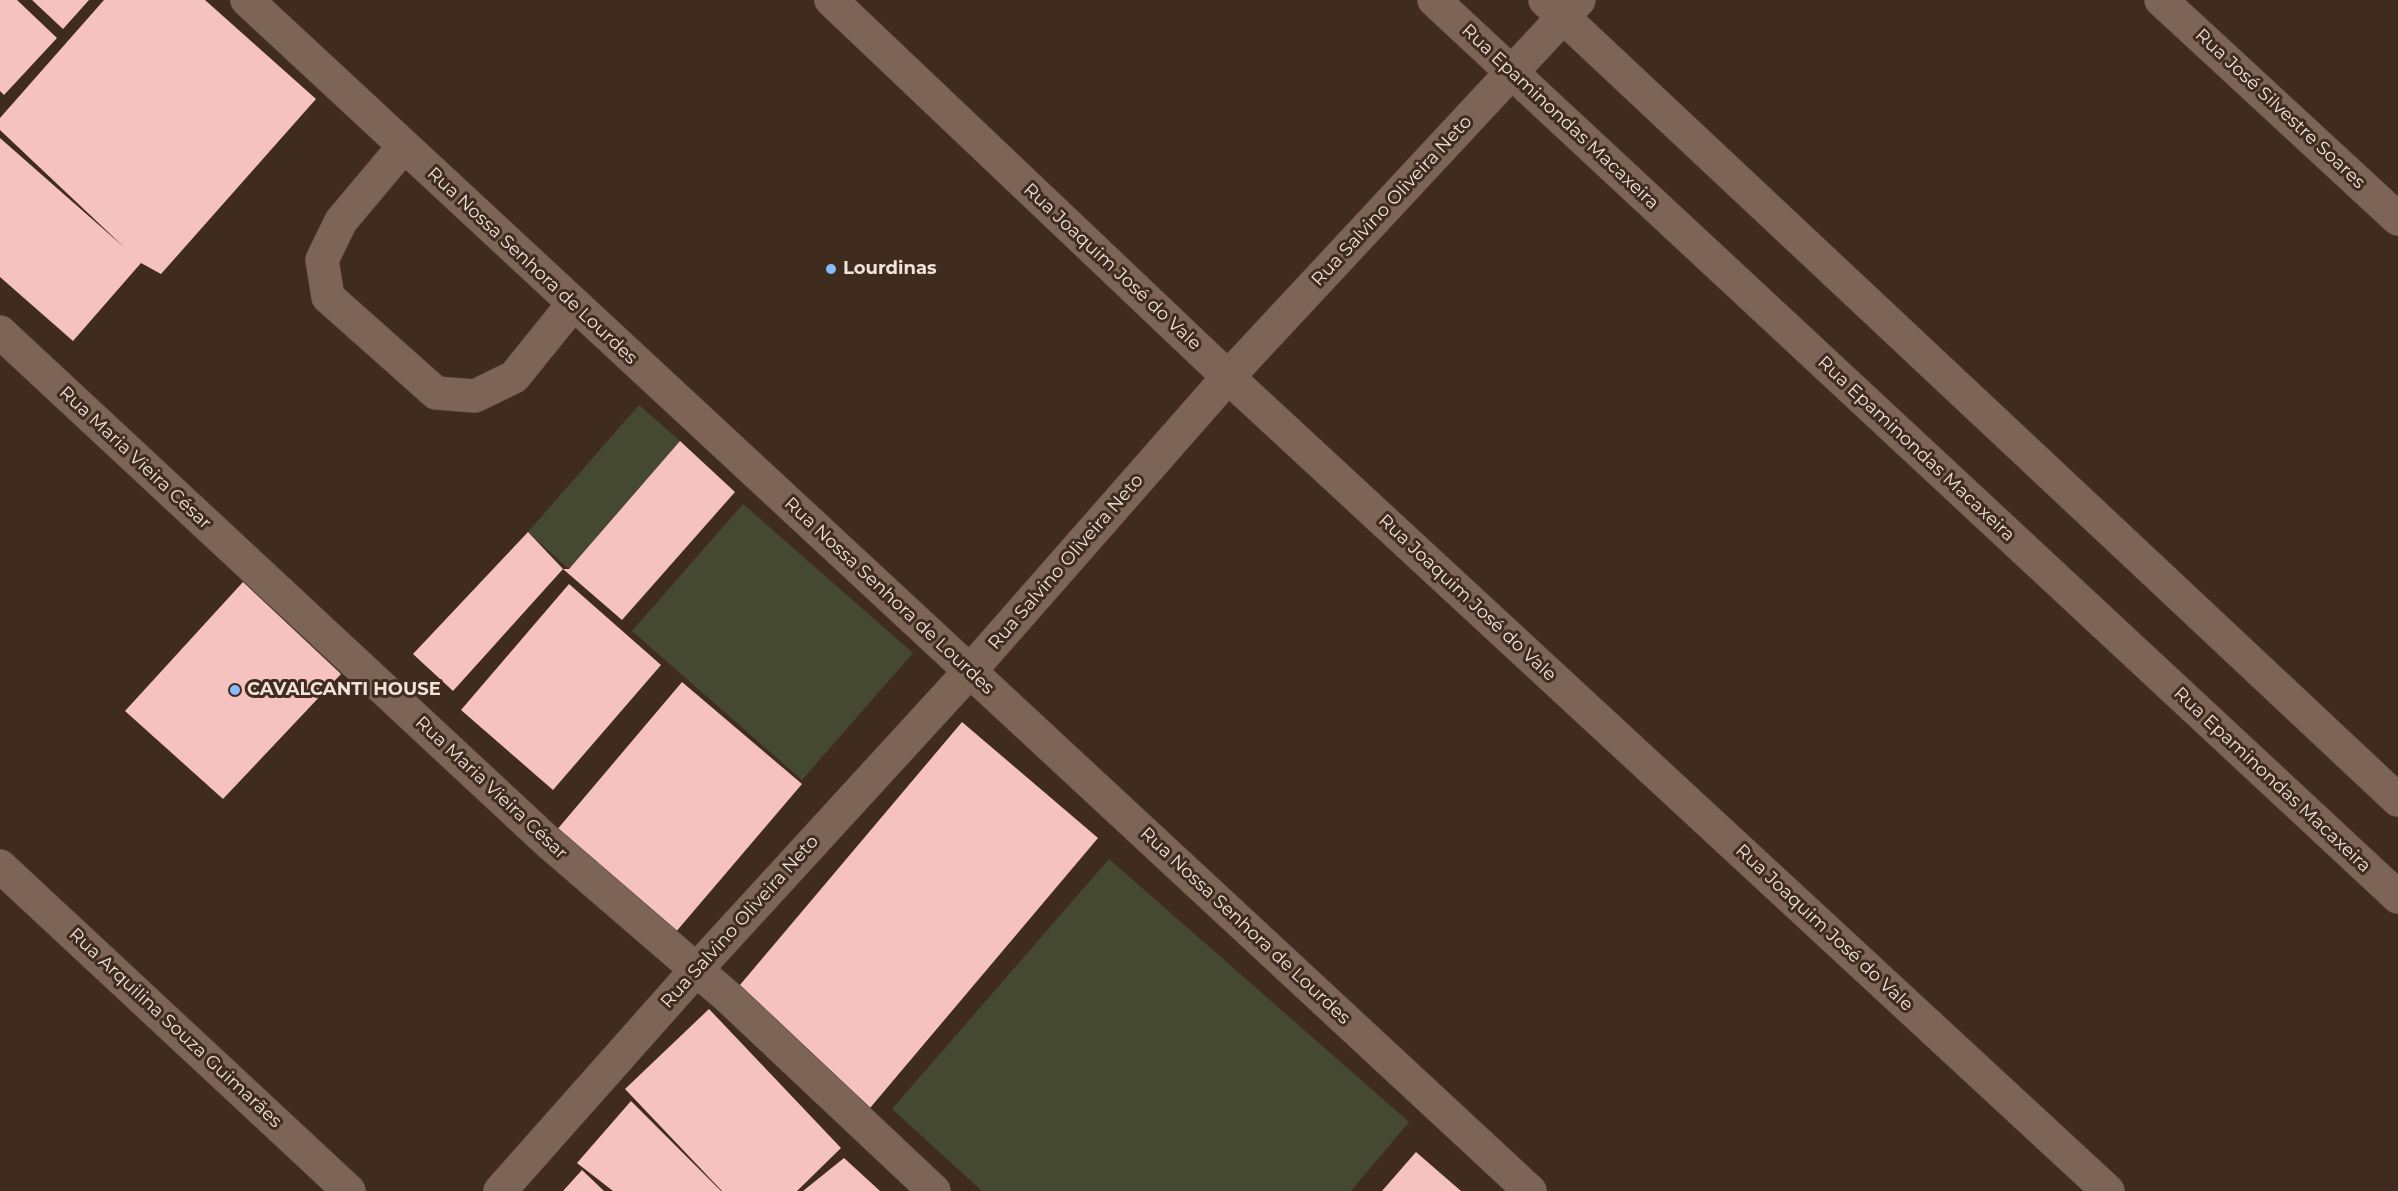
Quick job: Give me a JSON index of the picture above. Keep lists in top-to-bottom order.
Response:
{
  "streets": {
    "street": [
      "Rua José Silvestre Soares",
      "Rua Epaminondas Macaxeira",
      "Rua Salvino Oliveira Neto",
      "Rua Nossa Senhora de Lourdes",
      "Rua Joaquim José do Vale",
      "Rua Maria Vieira César",
      "Rua Arquilina Souza Guimarães"
    ]
  },
  "crossings": [
    ["Rua Epaminondas Macaxeira", "Rua Salvino Oliveira Neto"],
    ["Rua Salvino Oliveira Neto", "Rua Nossa Senhora de Lourdes"],
    ["Rua Salvino Oliveira Neto", "Rua Joaquim José do Vale"],
    ["Rua Salvino Oliveira Neto", "Rua Maria Vieira César"]
  ],
  "places": ["Lourdinas", "CAVALCANTI HOUSE"]
}
